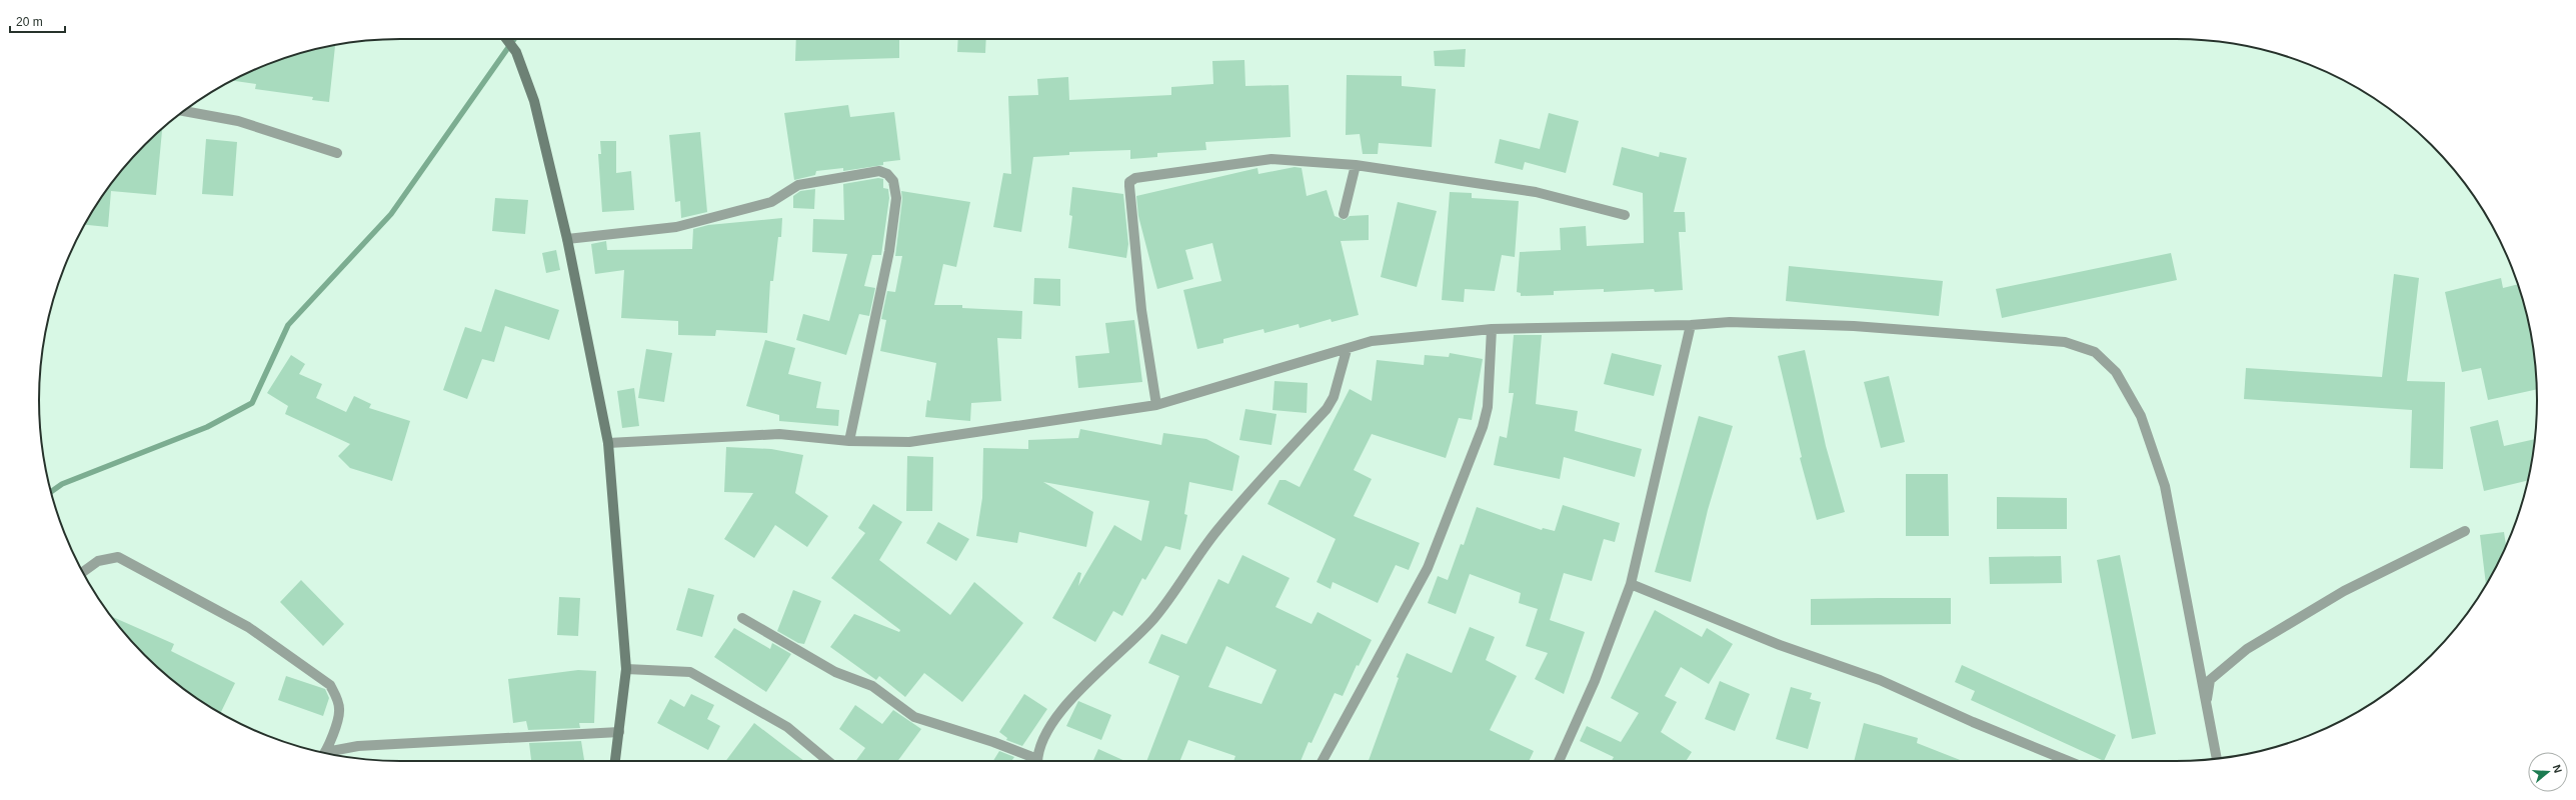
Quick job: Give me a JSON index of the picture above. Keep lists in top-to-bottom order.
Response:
{
  "scale_bar": "20 m",
  "north": "right"
}
